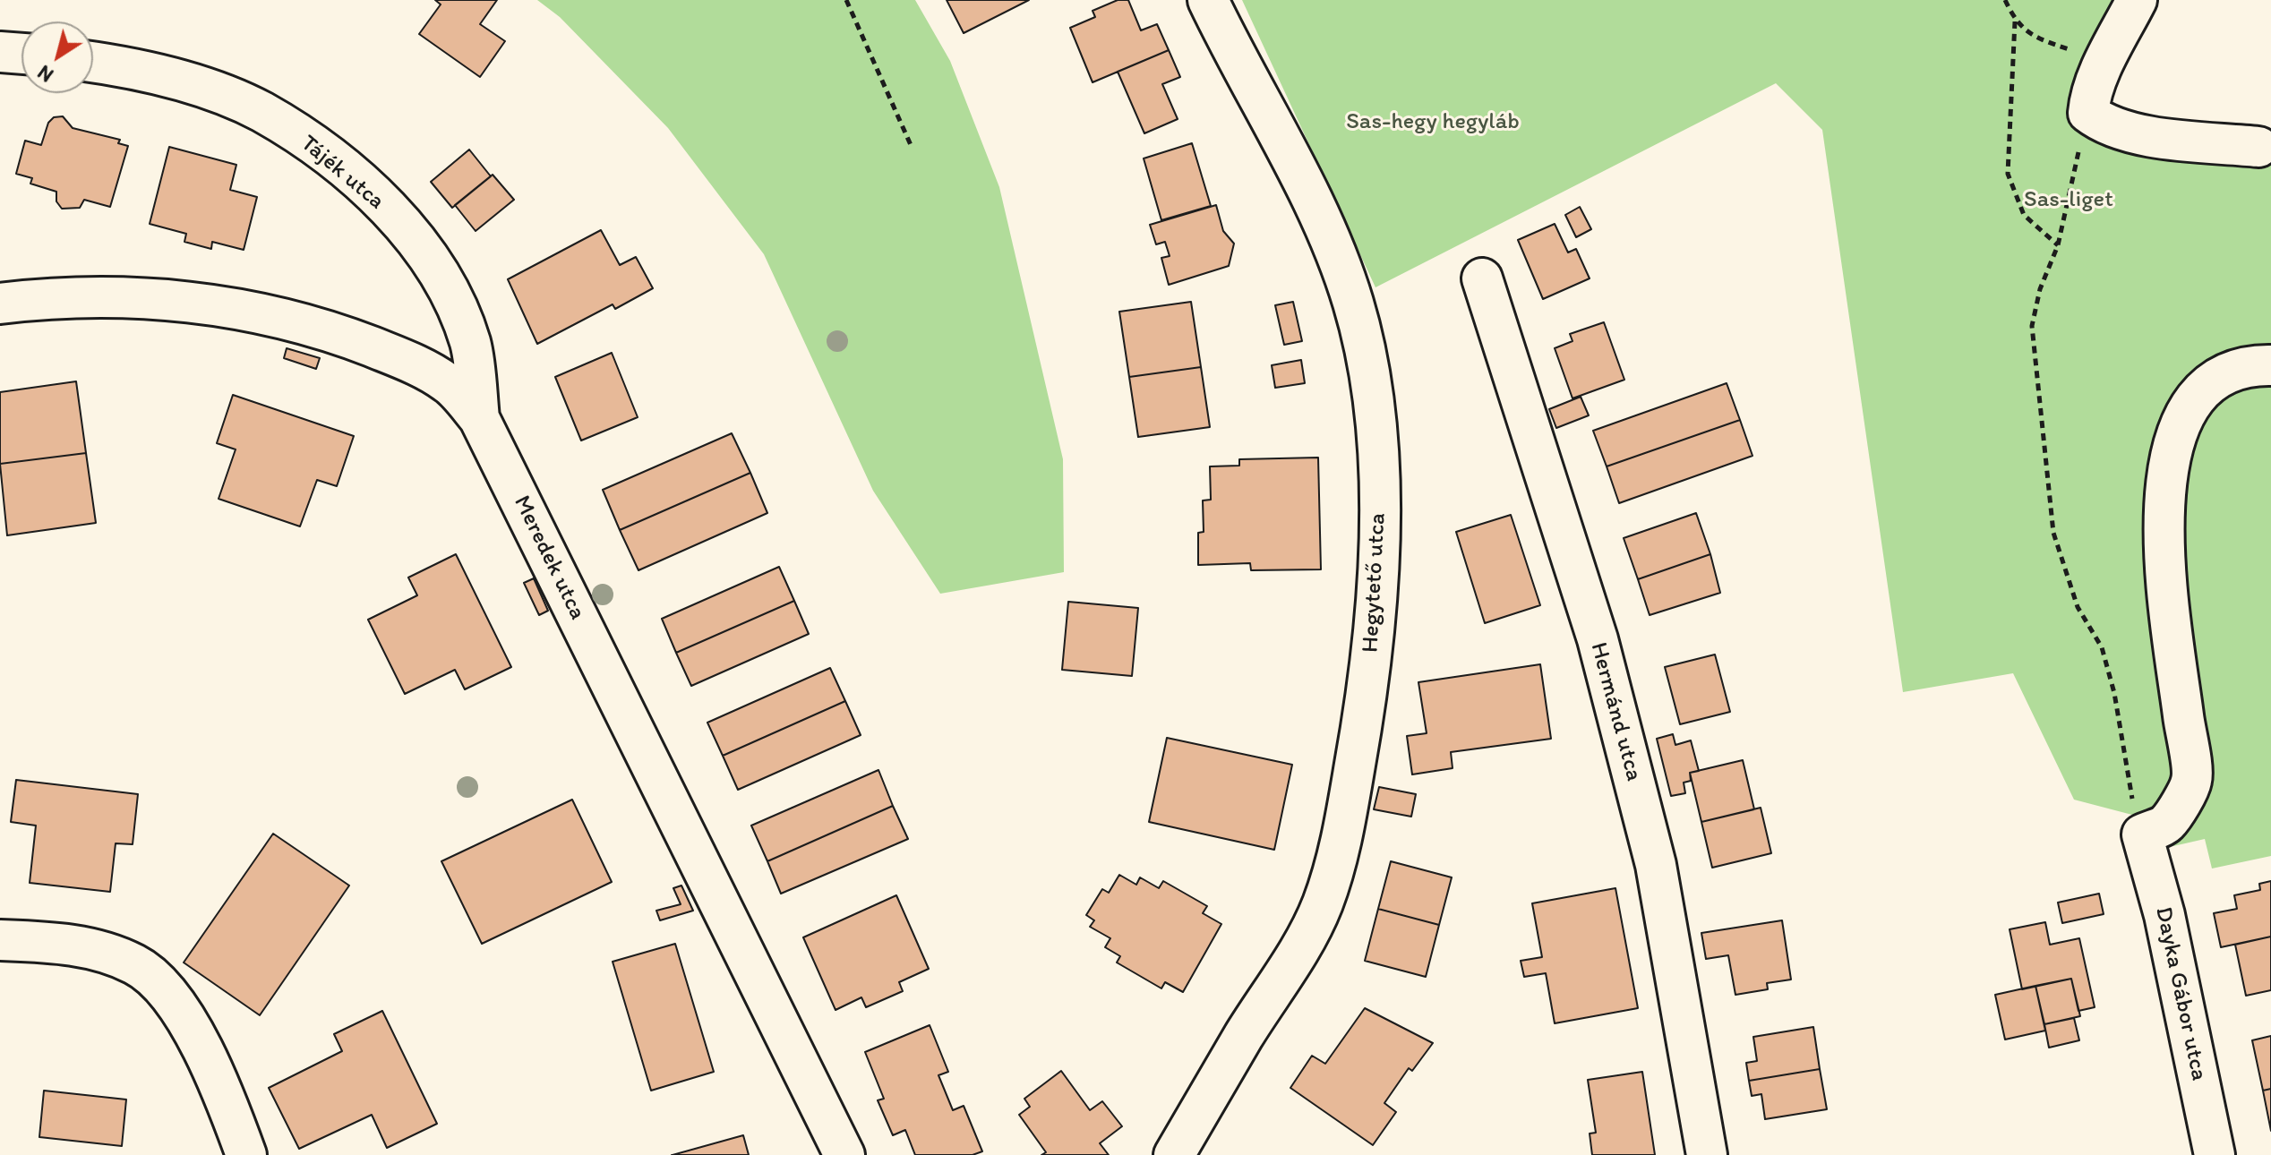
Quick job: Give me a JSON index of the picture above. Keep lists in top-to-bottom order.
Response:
{
  "streets": {
    "street": [
      "Tájék utca",
      "Meredek utca",
      "Hegytető utca",
      "Hermánd utca",
      "Dayka Gábor utca"
    ]
  },
  "crossings": [
    ["Tájék utca", "Meredek utca"]
  ],
  "parks": ["Sas-hegy hegyláb", "Sas-liget"],
  "north": "bottom left"
}
